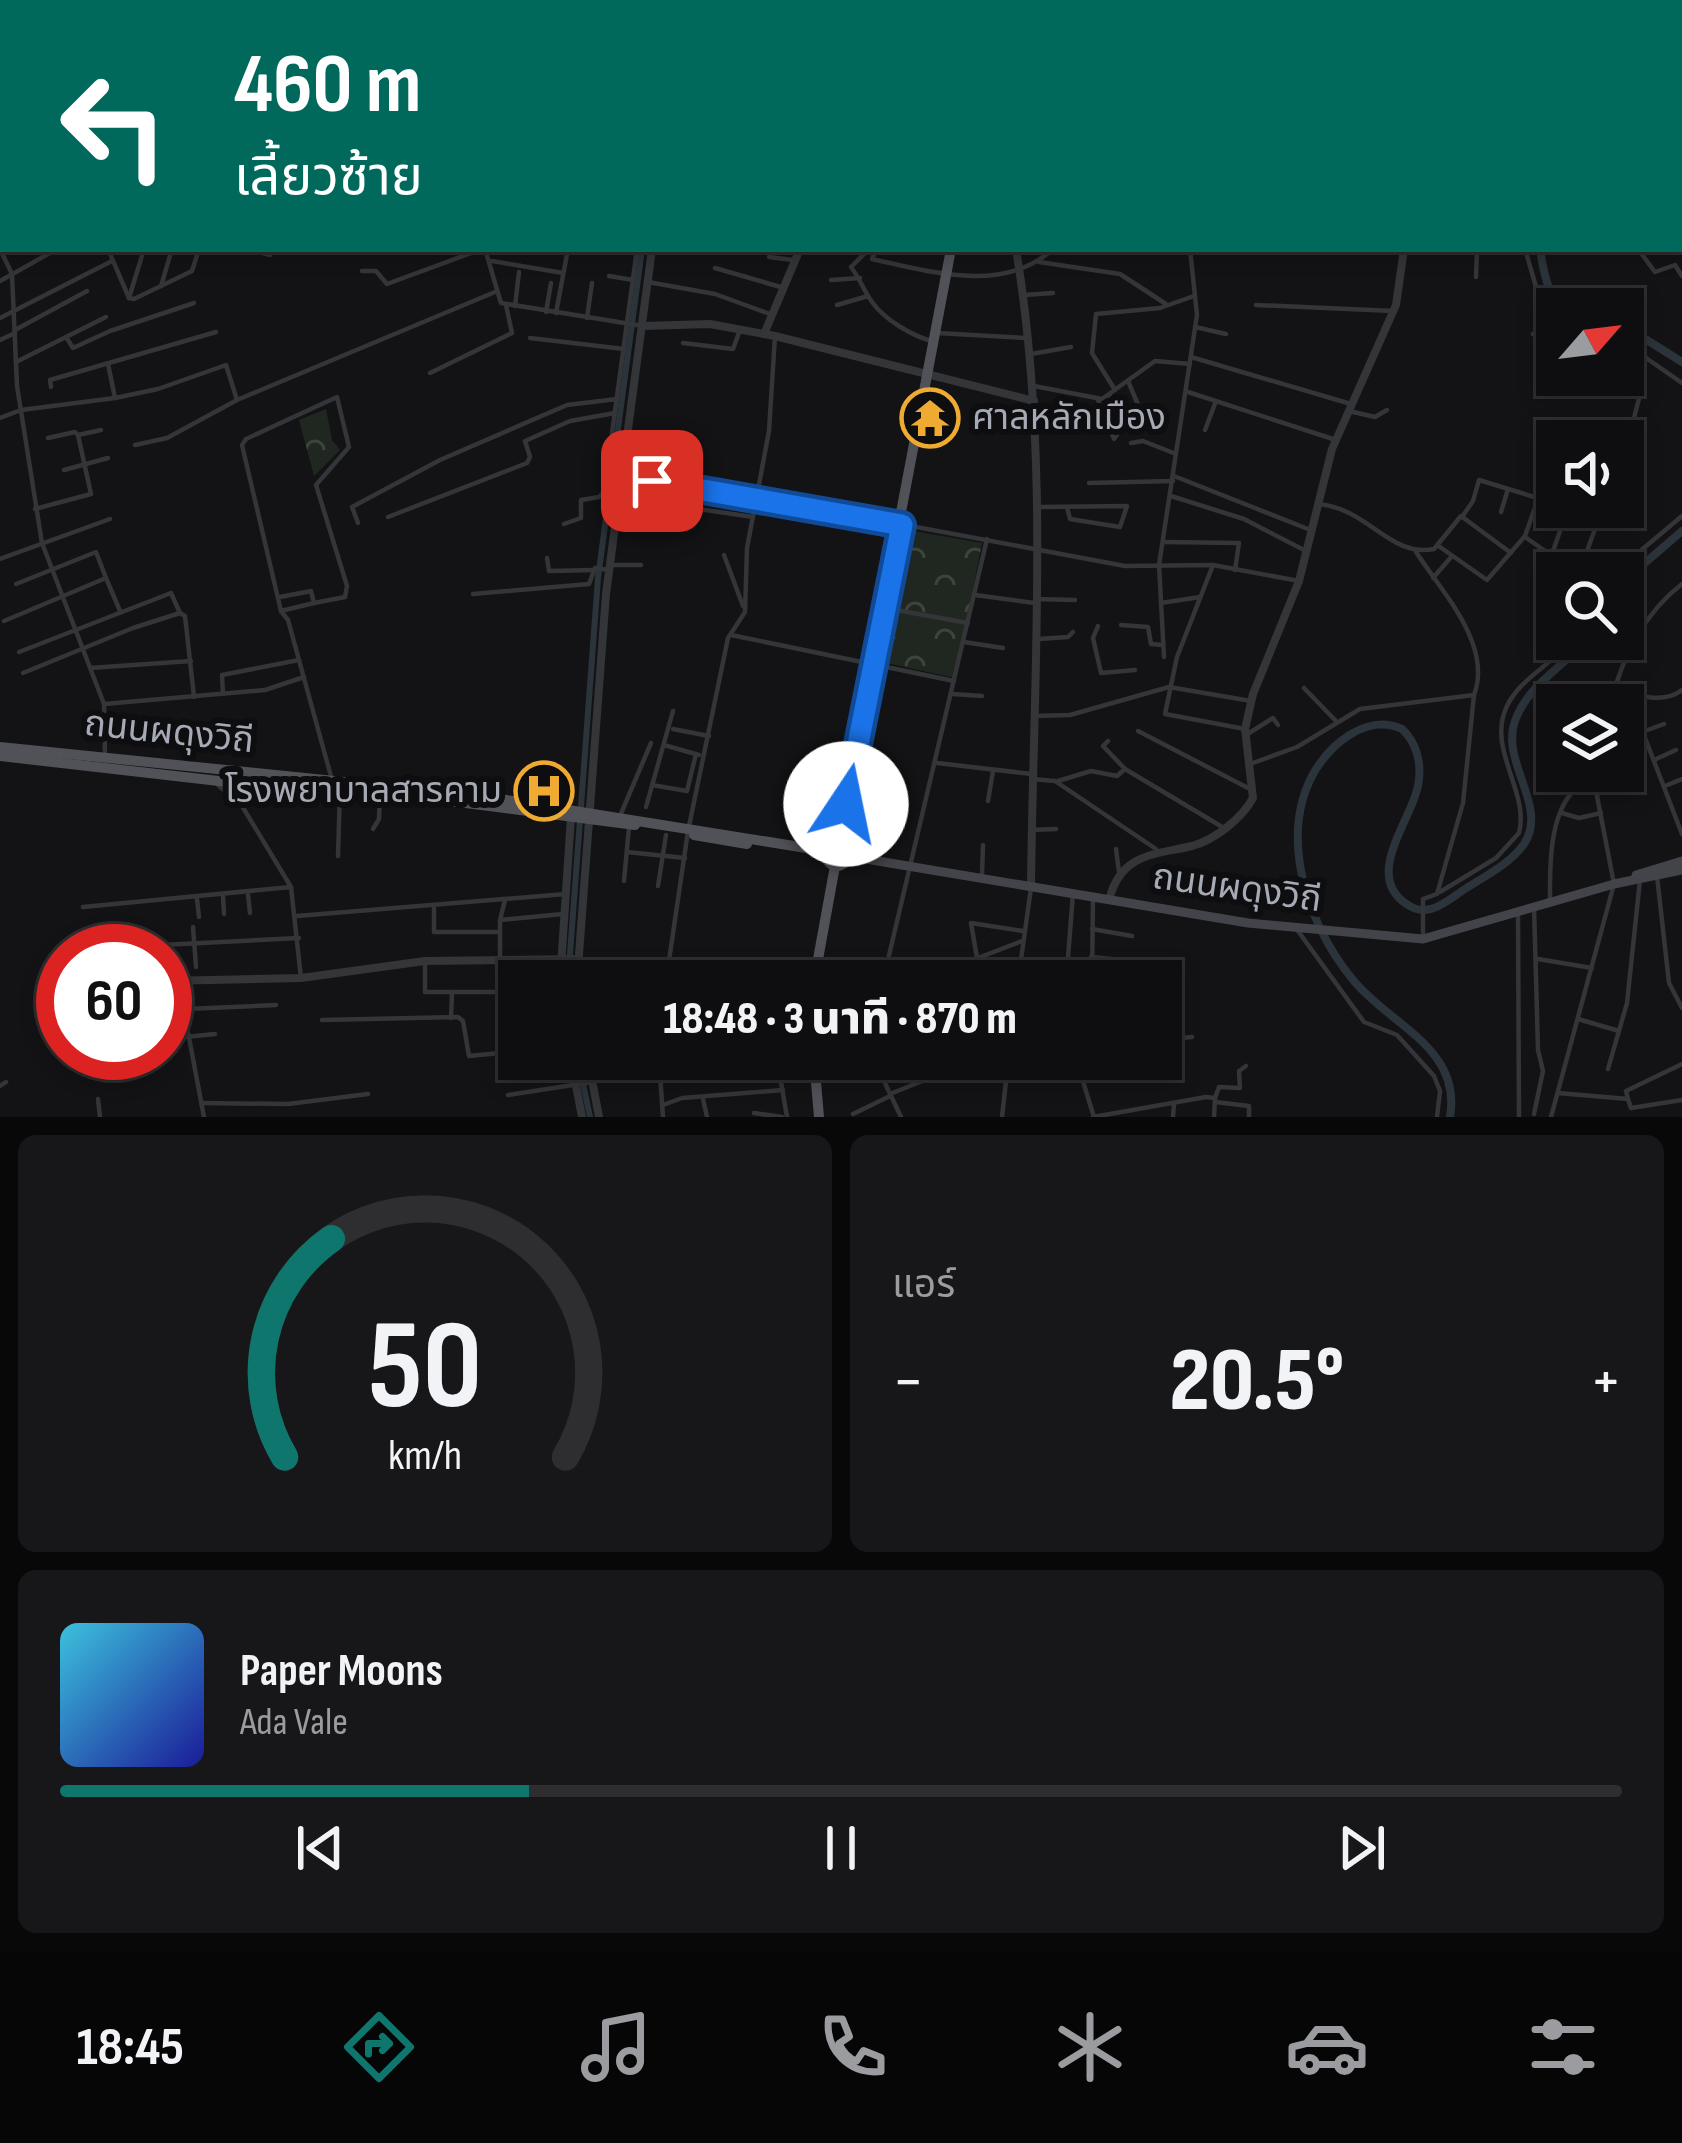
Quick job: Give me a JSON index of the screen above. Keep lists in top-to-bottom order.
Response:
{
  "streets": {
    "main road": ["ถนนผดุงวิถี"]
  },
  "places": {
    "temple": ["ศาลหลักเมือง"],
    "hospital": ["โรงพยาบาลสารคาม"]
  },
  "north": "top right",
  "page": {
    "turn": ["460 m", "เลี้ยวซ้าย"],
    "limit": "60",
    "trip": "18:48 · 3 นาที · 870 m",
    "tile": "แอร์",
    "heat": ["−", "20.5°", "+"],
    "song": ["Paper Moons", "Ada Vale"],
    "tabs": "18:45",
    "gauge": ["50", "km/h"]
  }
}
